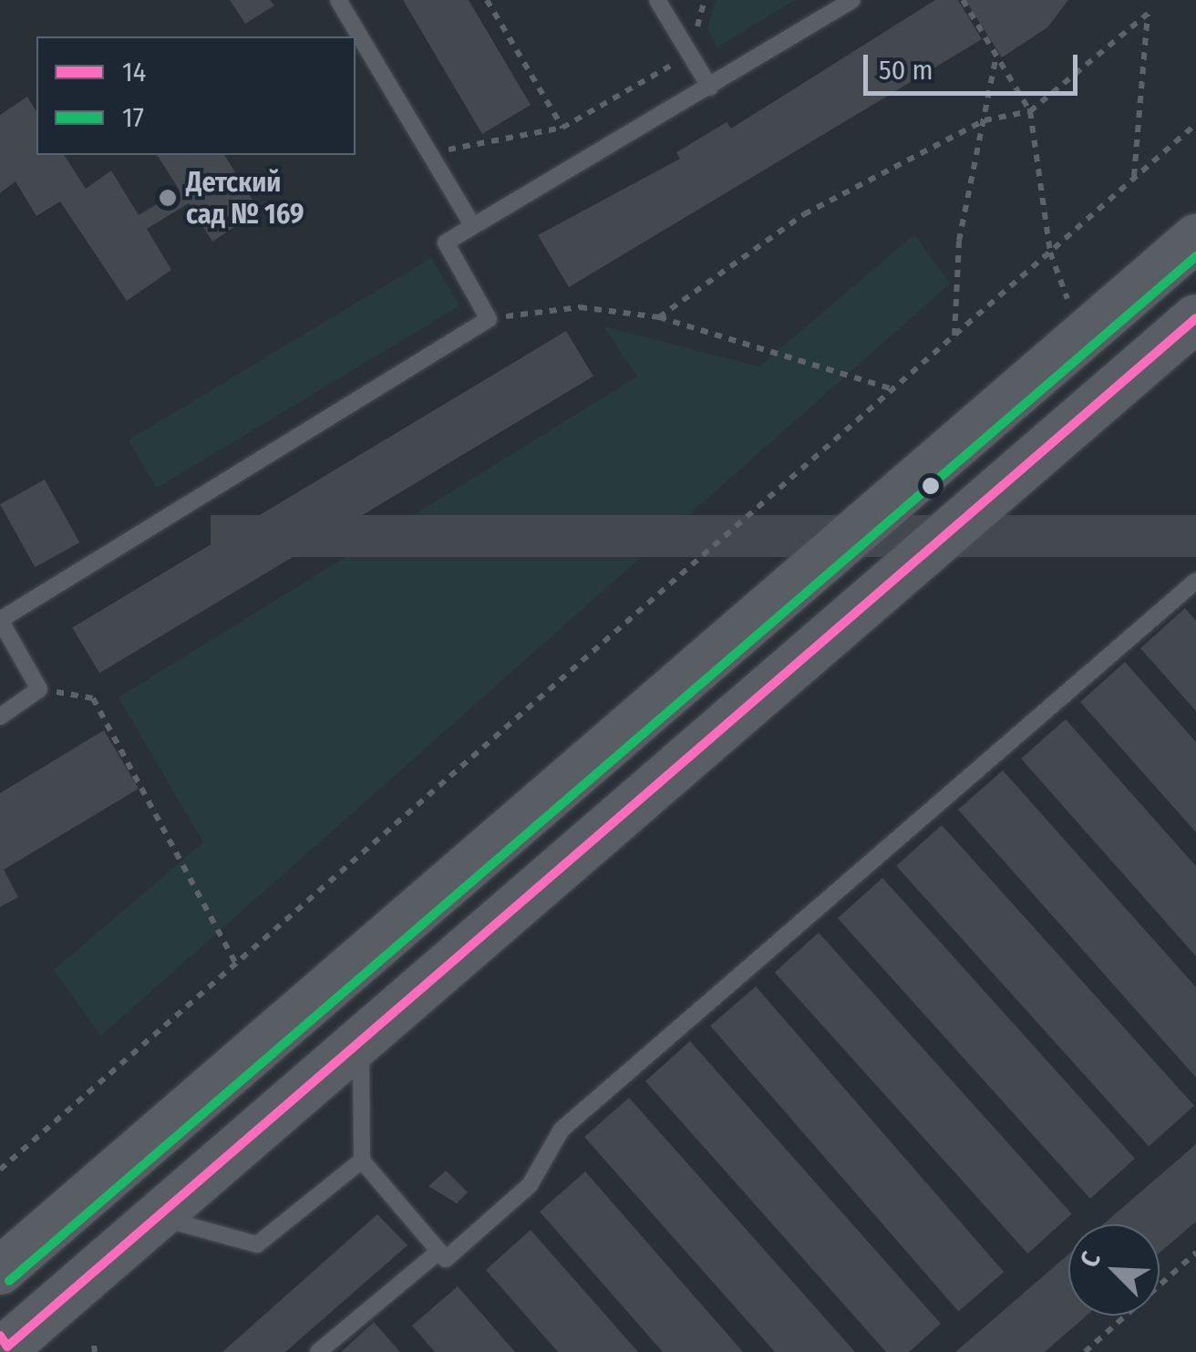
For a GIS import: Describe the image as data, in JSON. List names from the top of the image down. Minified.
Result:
{"places":["Детский сад № 169"],"lines":["transit line 17","transit line 14"],"legend":["14","17"],"scale_bar":"50 m","north":"top left"}
